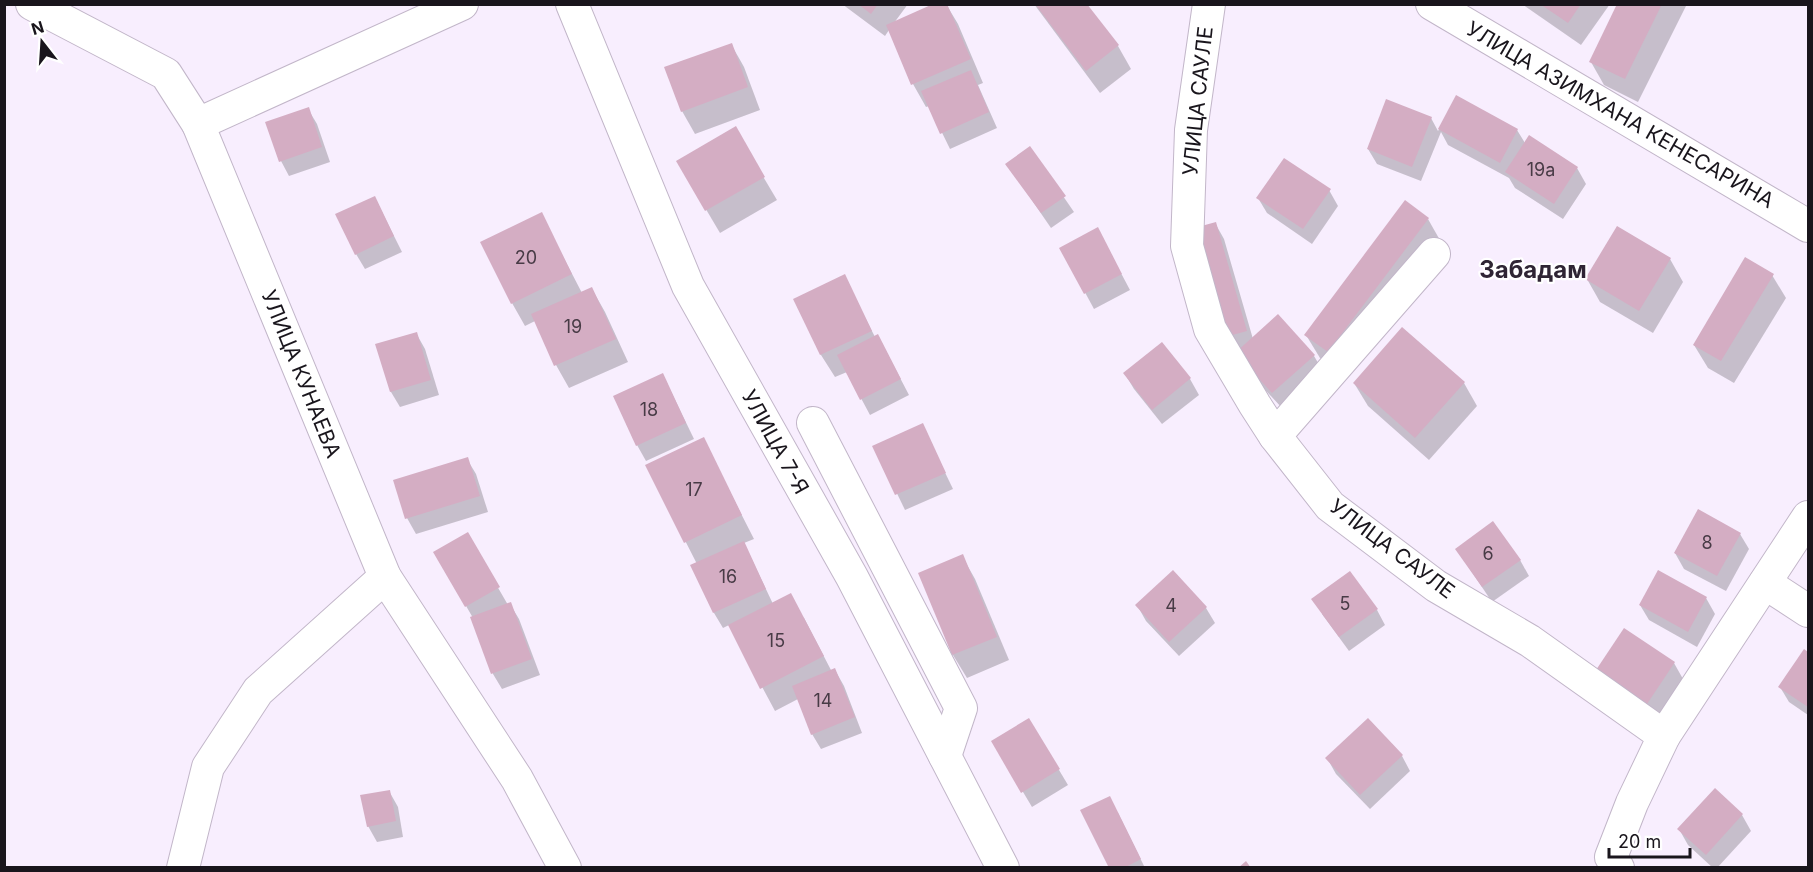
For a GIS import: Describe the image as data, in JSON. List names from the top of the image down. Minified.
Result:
{"streets":{"street":["УЛИЦА САУЛЕ","УЛИЦА АЗИМХАНА КЕНЕСАРИНА","УЛИЦА КУНАЕВА","УЛИЦА 7-Я"]},"districts":["Забадам"],"house_numbers":["19а","20","19","18","17","8","6","16","5","4","15","14"],"scale_bar":"20 m","north":"top"}
